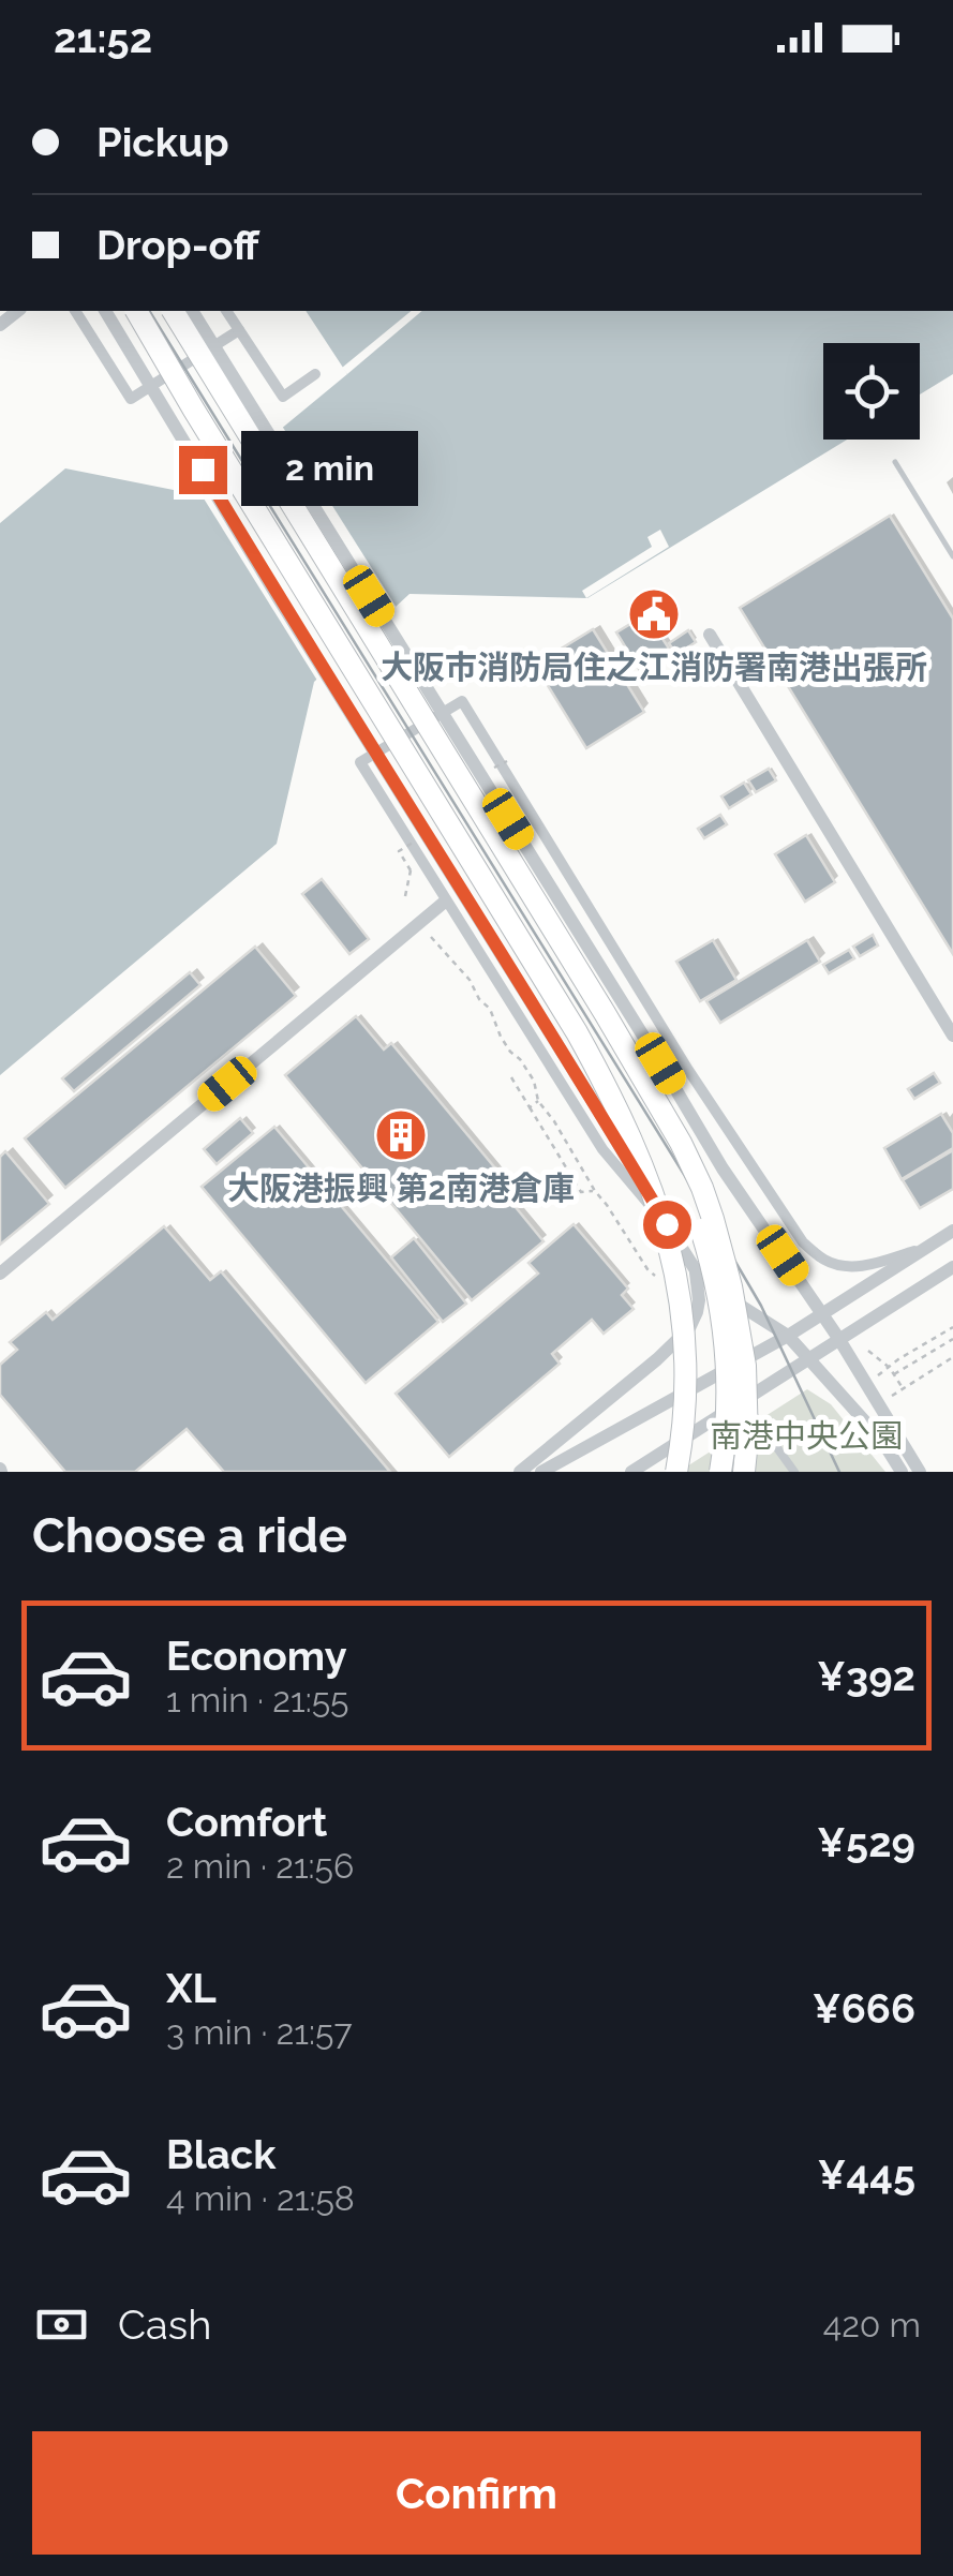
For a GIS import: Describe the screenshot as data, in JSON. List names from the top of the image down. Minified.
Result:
{"parks":["南港中央公園"],"places":{"public building":["大阪市消防局住之江消防署南港出張所"],"building":["大阪港振興 第2南港倉庫"]},"page":{"status":"21:52","banner":["Pickup","Drop-off"],"bubble":"2 min","heading":"Choose a ride","list":[{"name":"Economy","note":"1 min · 21:55","value":"¥392"},{"name":"Comfort","note":"2 min · 21:56","value":"¥529"},{"name":"XL","note":"3 min · 21:57","value":"¥666"},{"name":"Black","note":"4 min · 21:58","value":"¥445"}],"pay":["Cash","420 m"],"buttons":"Confirm"}}
